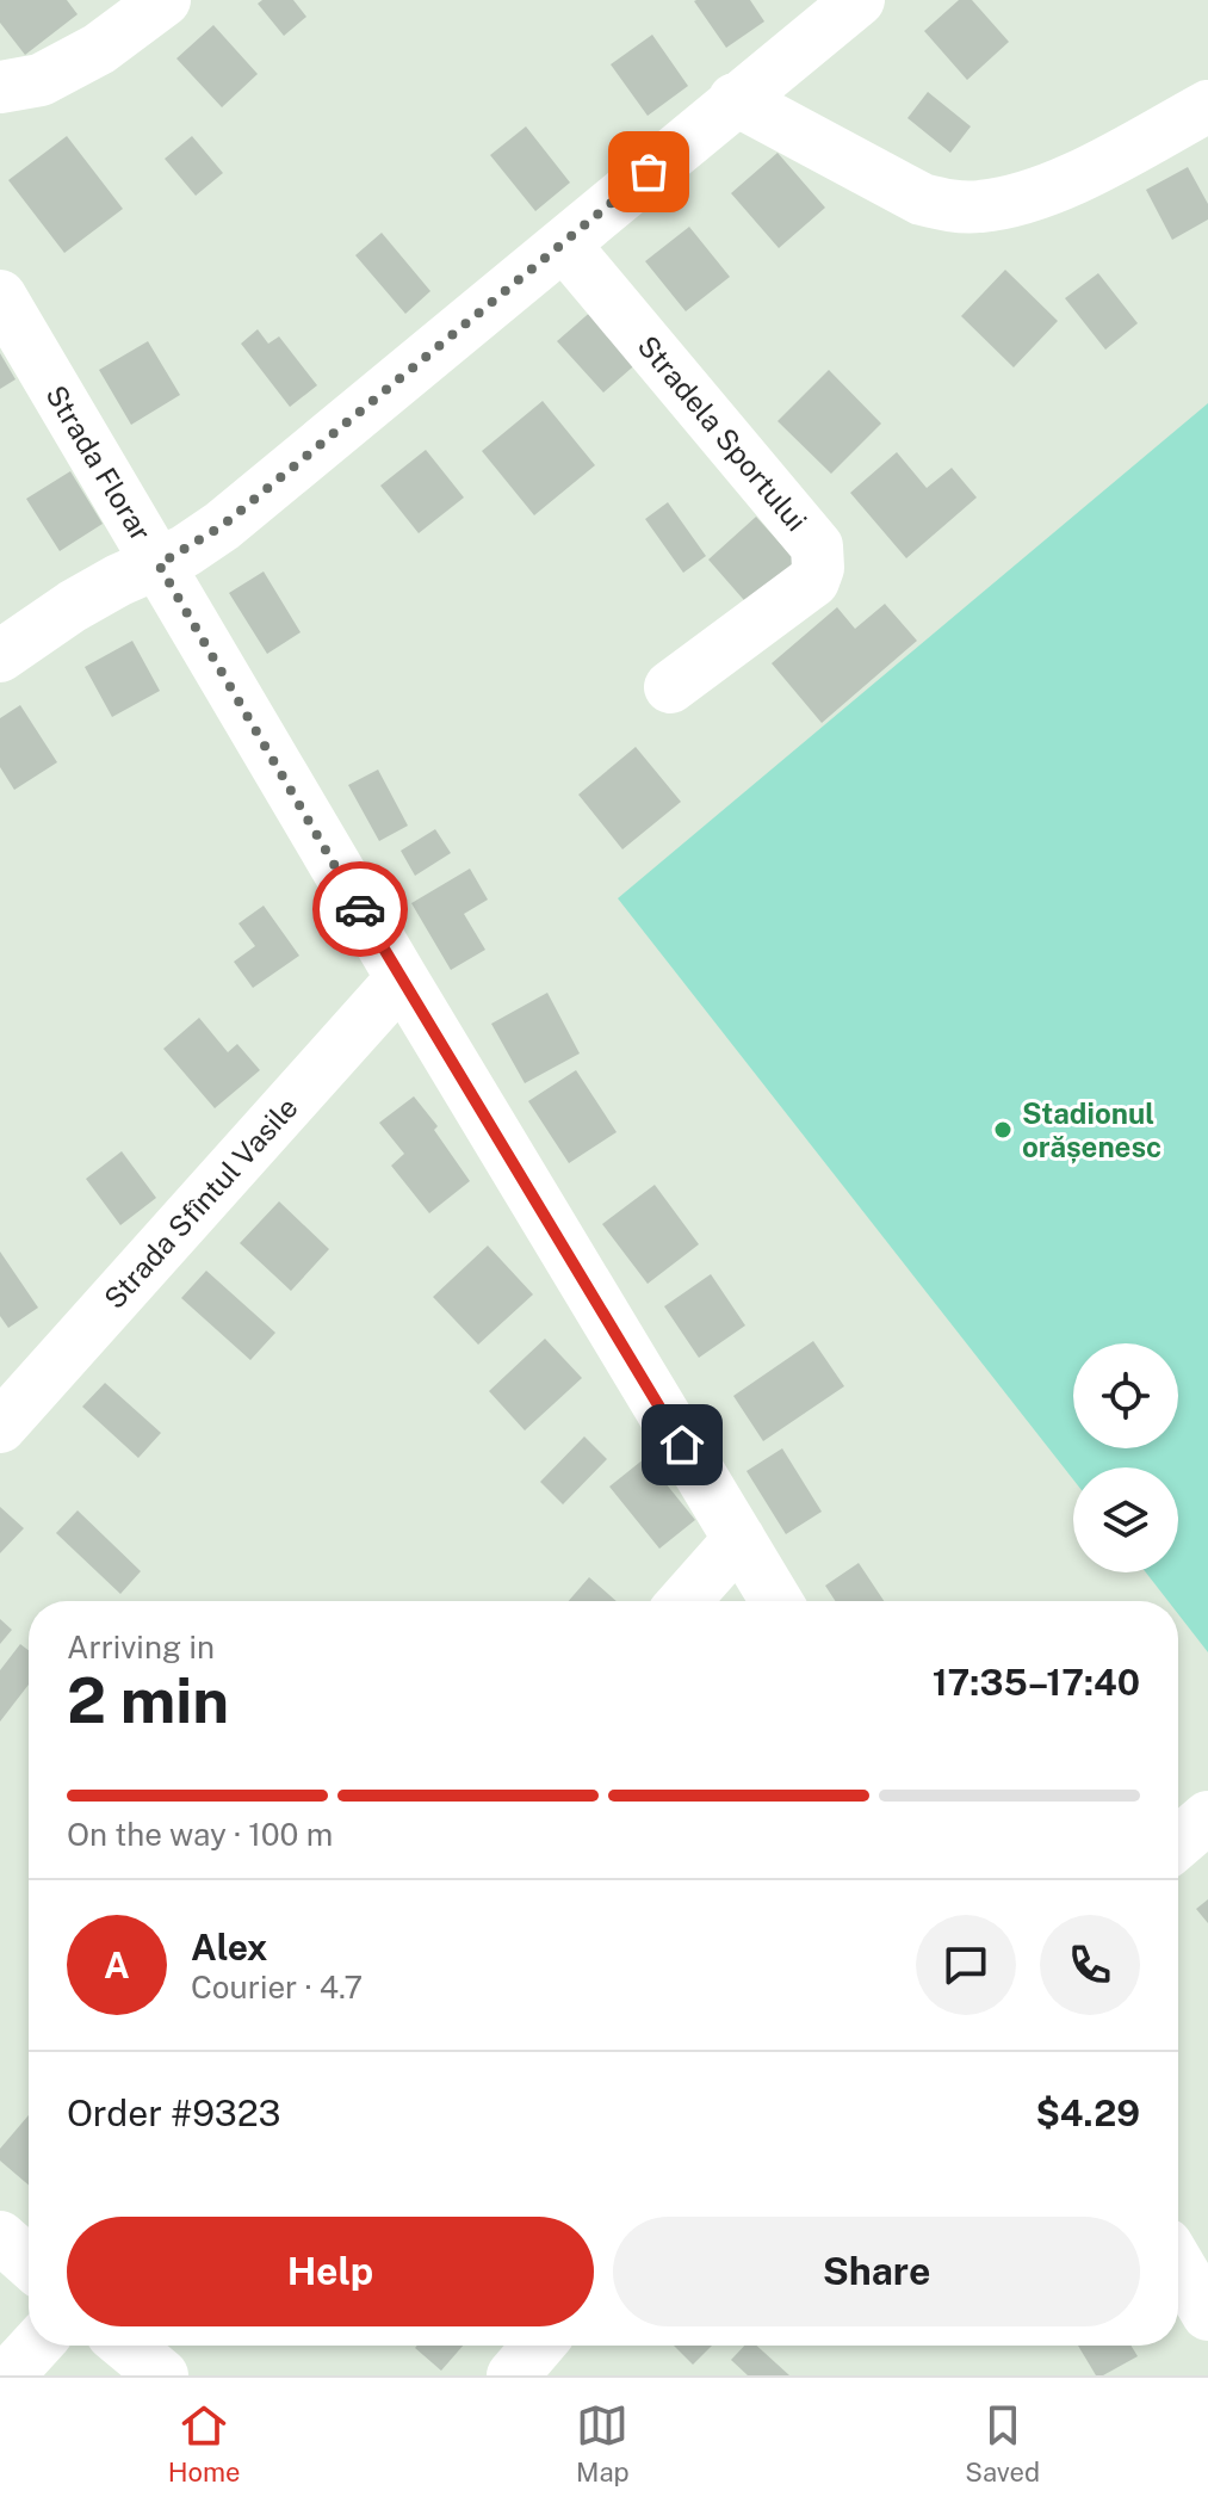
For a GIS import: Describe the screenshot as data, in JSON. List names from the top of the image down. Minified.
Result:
{"streets":{"street":["Stradela Sportului","Strada Florar","Strada Sfîntul Vasile"]},"crossings":[["Strada Florar","Strada Sfîntul Vasile"]],"places":["Stadionul orășenesc"],"page":{"heading":["2 min","Arriving in","17:35–17:40"],"panel":["Alex","Courier · 4.7","Order #9323","$4.29"],"bar":"On the way · 100 m","round":"A","buttons":["Help","Share"],"tabs":["Home","Map","Saved"]}}
